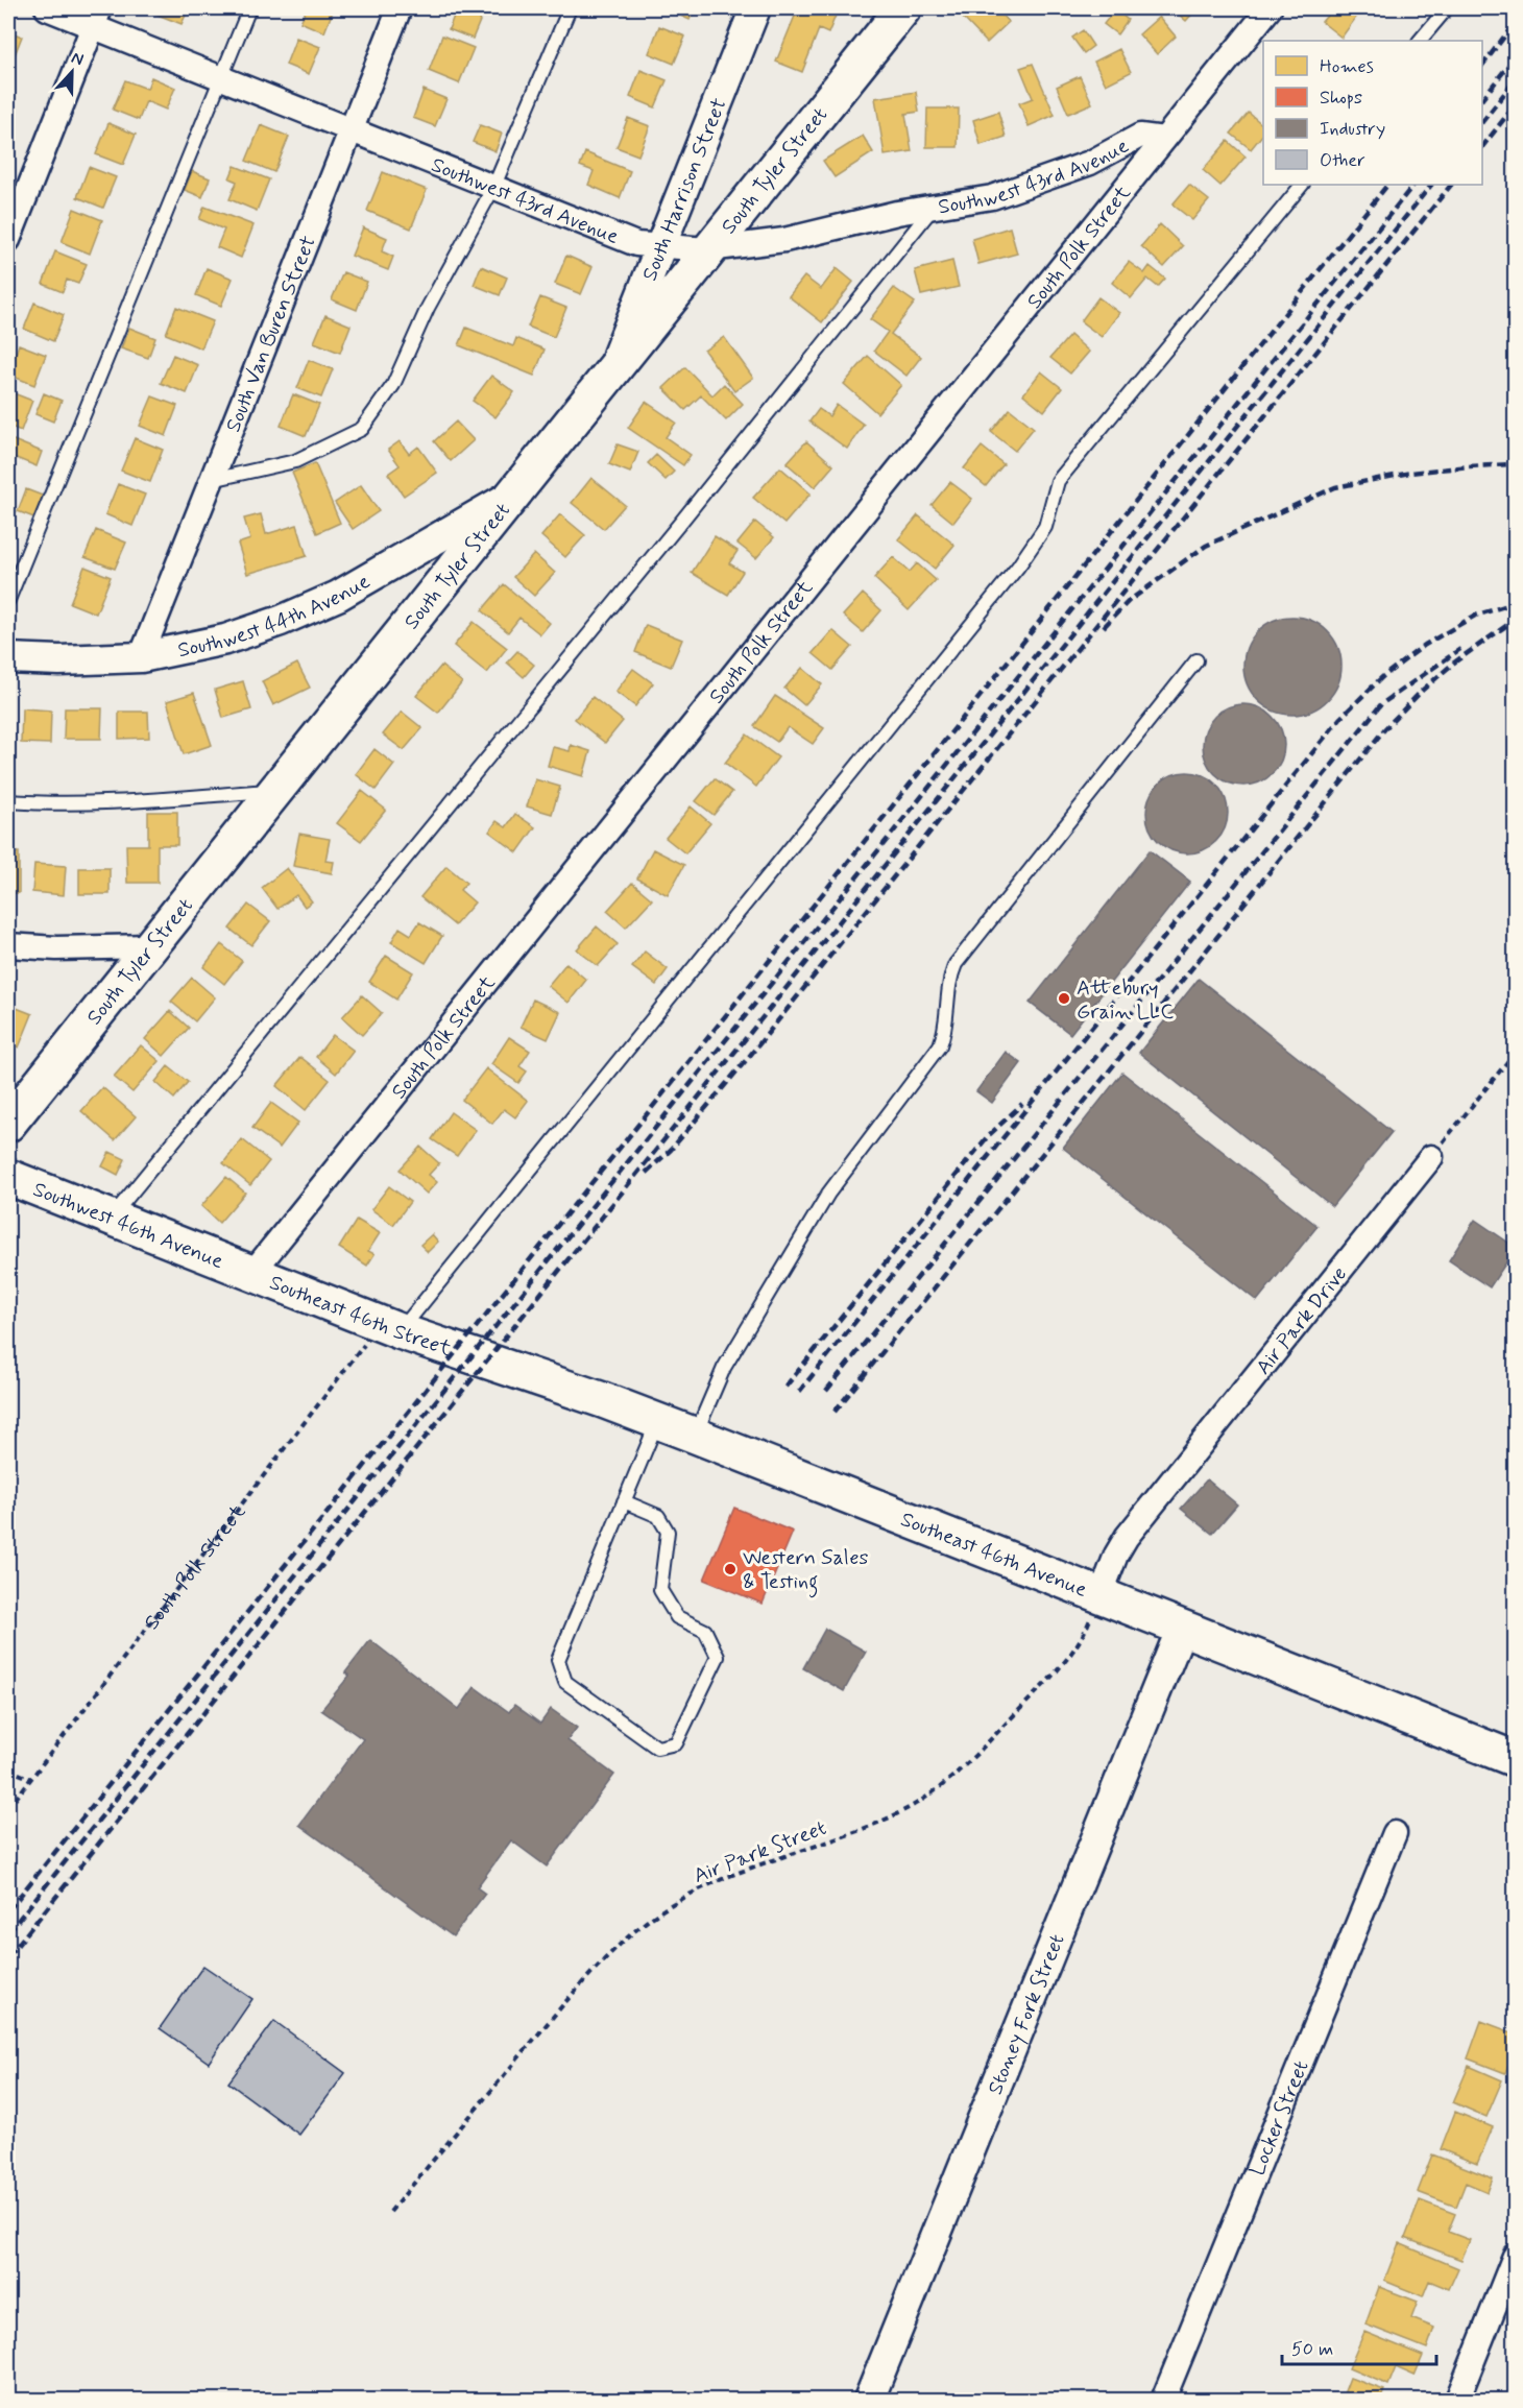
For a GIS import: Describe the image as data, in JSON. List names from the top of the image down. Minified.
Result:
{"streets":{"main road":["South Tyler Street","Southwest 46th Avenue","Southeast 46th Street","Southeast 46th Avenue"],"street":["Southwest 43rd Avenue","South Harrison Street","South Polk Street","South Van Buren Street","Southwest 44th Avenue","Air Park Drive","Stoney Fork Street","Locker Street"],"path":["Air Park Street"]},"crossings":[["South Tyler Street","Southwest 43rd Avenue"],["South Tyler Street","South Harrison Street"],["South Tyler Street","Southwest 44th Avenue"],["Southwest 43rd Avenue","South Harrison Street"],["Southwest 43rd Avenue","South Polk Street"],["Southwest 43rd Avenue","South Van Buren Street"],["South Polk Street","Southwest 46th Avenue"],["South Polk Street","Southeast 46th Street"],["South Van Buren Street","Southwest 44th Avenue"],["Southwest 46th Avenue","Southeast 46th Street"],["Southeast 46th Street","Southeast 46th Avenue"],["Air Park Drive","Southeast 46th Avenue"],["Air Park Drive","Air Park Street"],["Southeast 46th Avenue","Air Park Street"],["Southeast 46th Avenue","Stoney Fork Street"]],"places":["Attebury Grain LLC","Western Sales & Testing"],"legend":["Homes","Shops","Industry","Other"],"scale_bar":"50 m","north":"top"}
